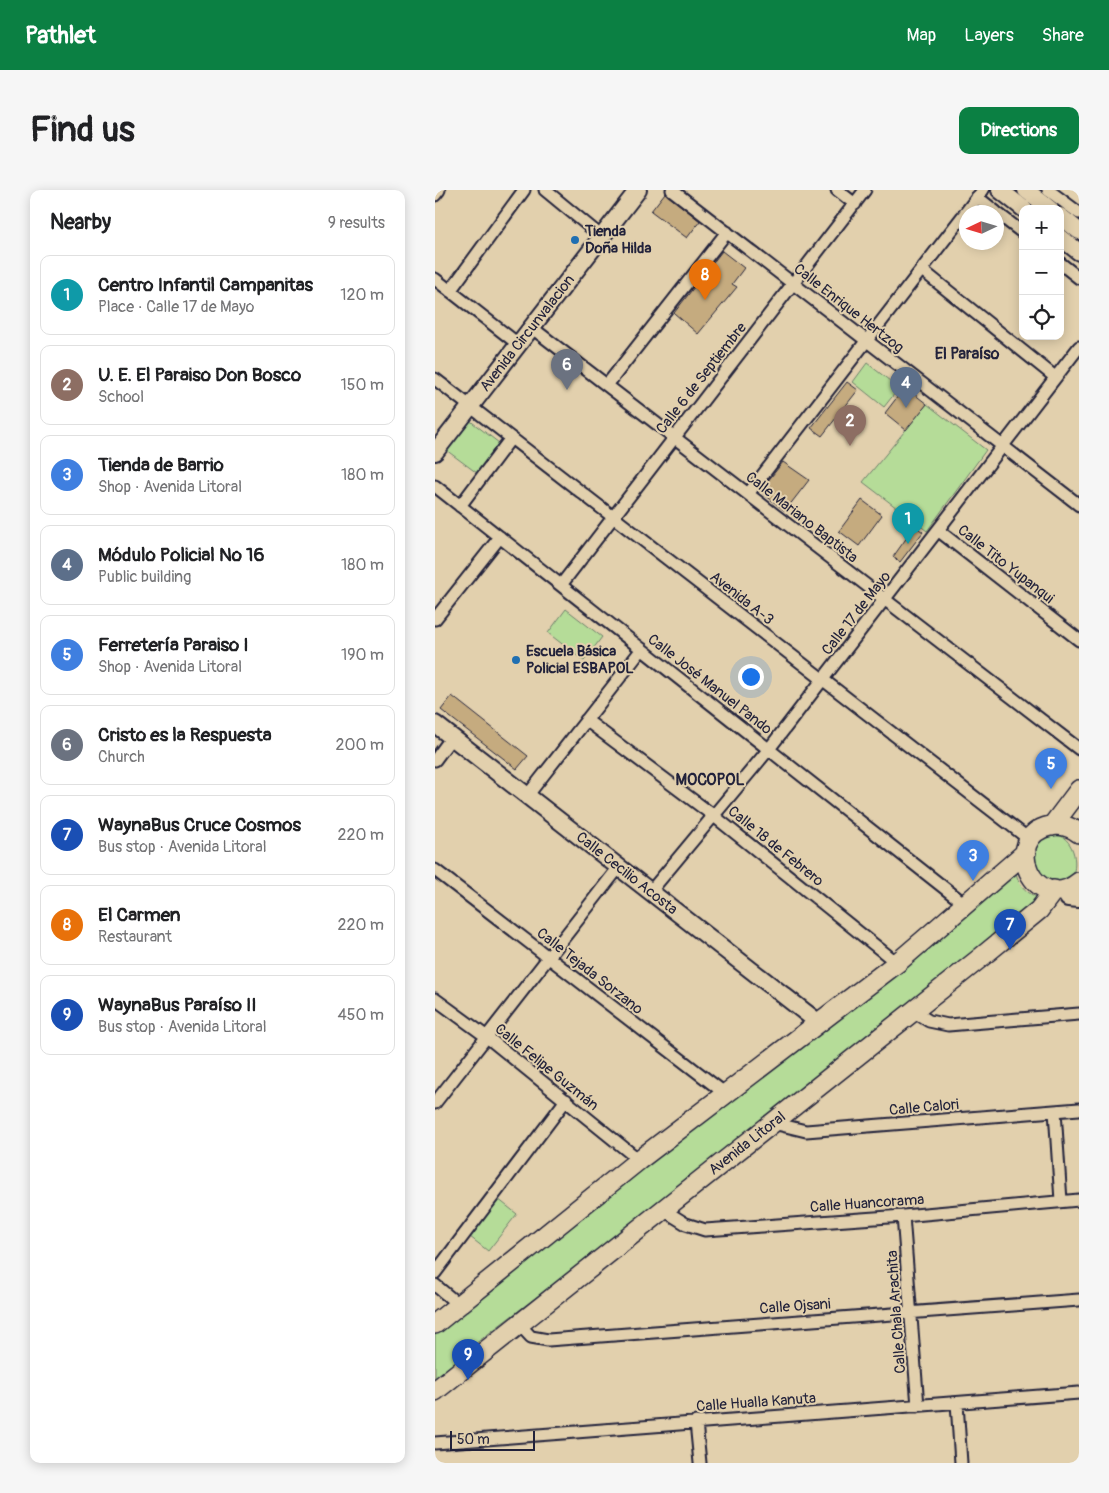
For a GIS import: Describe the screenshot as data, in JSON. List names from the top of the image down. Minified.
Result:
{"streets":{"main road":["Avenida Litoral"],"street":["Calle Enrique Hertzog","Avenida Circunvalacion","Calle 6 de Septiembre","Calle Mariano Baptista","Calle Tito Yupanqui","Avenida A-3","Calle 17 de Mayo","Calle José Manuel Pando","Calle 18 de Febrero","Calle Cecilio Acosta","Calle Tejada Sorzano","Calle Felipe Guzmán","Calle Calori","Calle Huancorama","Calle Ojsani","Calle Chala Arachita","Calle Hualla Kanuta"]},"crossings":[["Calle Enrique Hertzog","Calle 6 de Septiembre"],["Calle Enrique Hertzog","Calle 17 de Mayo"],["Avenida Circunvalacion","Calle Mariano Baptista"],["Avenida Circunvalacion","Avenida A-3"],["Calle 6 de Septiembre","Calle Mariano Baptista"],["Calle 6 de Septiembre","Avenida A-3"],["Calle 6 de Septiembre","Calle José Manuel Pando"],["Calle Mariano Baptista","Calle 17 de Mayo"],["Calle Tito Yupanqui","Calle 17 de Mayo"],["Avenida A-3","Calle 17 de Mayo"],["Calle 17 de Mayo","Calle José Manuel Pando"],["Calle 17 de Mayo","Calle 18 de Febrero"],["Calle 17 de Mayo","Calle Cecilio Acosta"],["Calle Calori","Avenida Litoral"],["Avenida Litoral","Calle Huancorama"],["Avenida Litoral","Calle Ojsani"],["Calle Huancorama","Calle Chala Arachita"],["Calle Ojsani","Calle Chala Arachita"],["Calle Chala Arachita","Calle Hualla Kanuta"]],"districts":["El Paraíso","MOCOPOL"],"places":["Tienda Doña Hilda","Escuela Básica Policial ESBAPOL"],"scale_bar":"50 m","north":"left","page":{"header":"Pathlet","nav":["Map","Layers","Share"],"buttons":"Directions","title":"Find us","heading":["Nearby","9 results"],"map_buttons":["+","−"],"list":[{"mark":"1","name":"Centro Infantil Campanitas","note":"Place · Calle 17 de Mayo","value":"120 m"},{"mark":"2","name":"U. E. El Paraiso Don Bosco","note":"School","value":"150 m"},{"mark":"3","name":"Tienda de Barrio","note":"Shop · Avenida Litoral","value":"180 m"},{"mark":"4","name":"Módulo Policial No 16","note":"Public building","value":"180 m"},{"mark":"5","name":"Ferretería Paraiso I","note":"Shop · Avenida Litoral","value":"190 m"},{"mark":"6","name":"Cristo es la Respuesta","note":"Church","value":"200 m"},{"mark":"7","name":"WaynaBus Cruce Cosmos","note":"Bus stop · Avenida Litoral","value":"220 m"},{"mark":"8","name":"El Carmen","note":"Restaurant","value":"220 m"},{"mark":"9","name":"WaynaBus Paraíso II","note":"Bus stop · Avenida Litoral","value":"450 m"}],"pins":["8","6","4","2","1","5","3","7","9"],"scale":"50 m"}}
